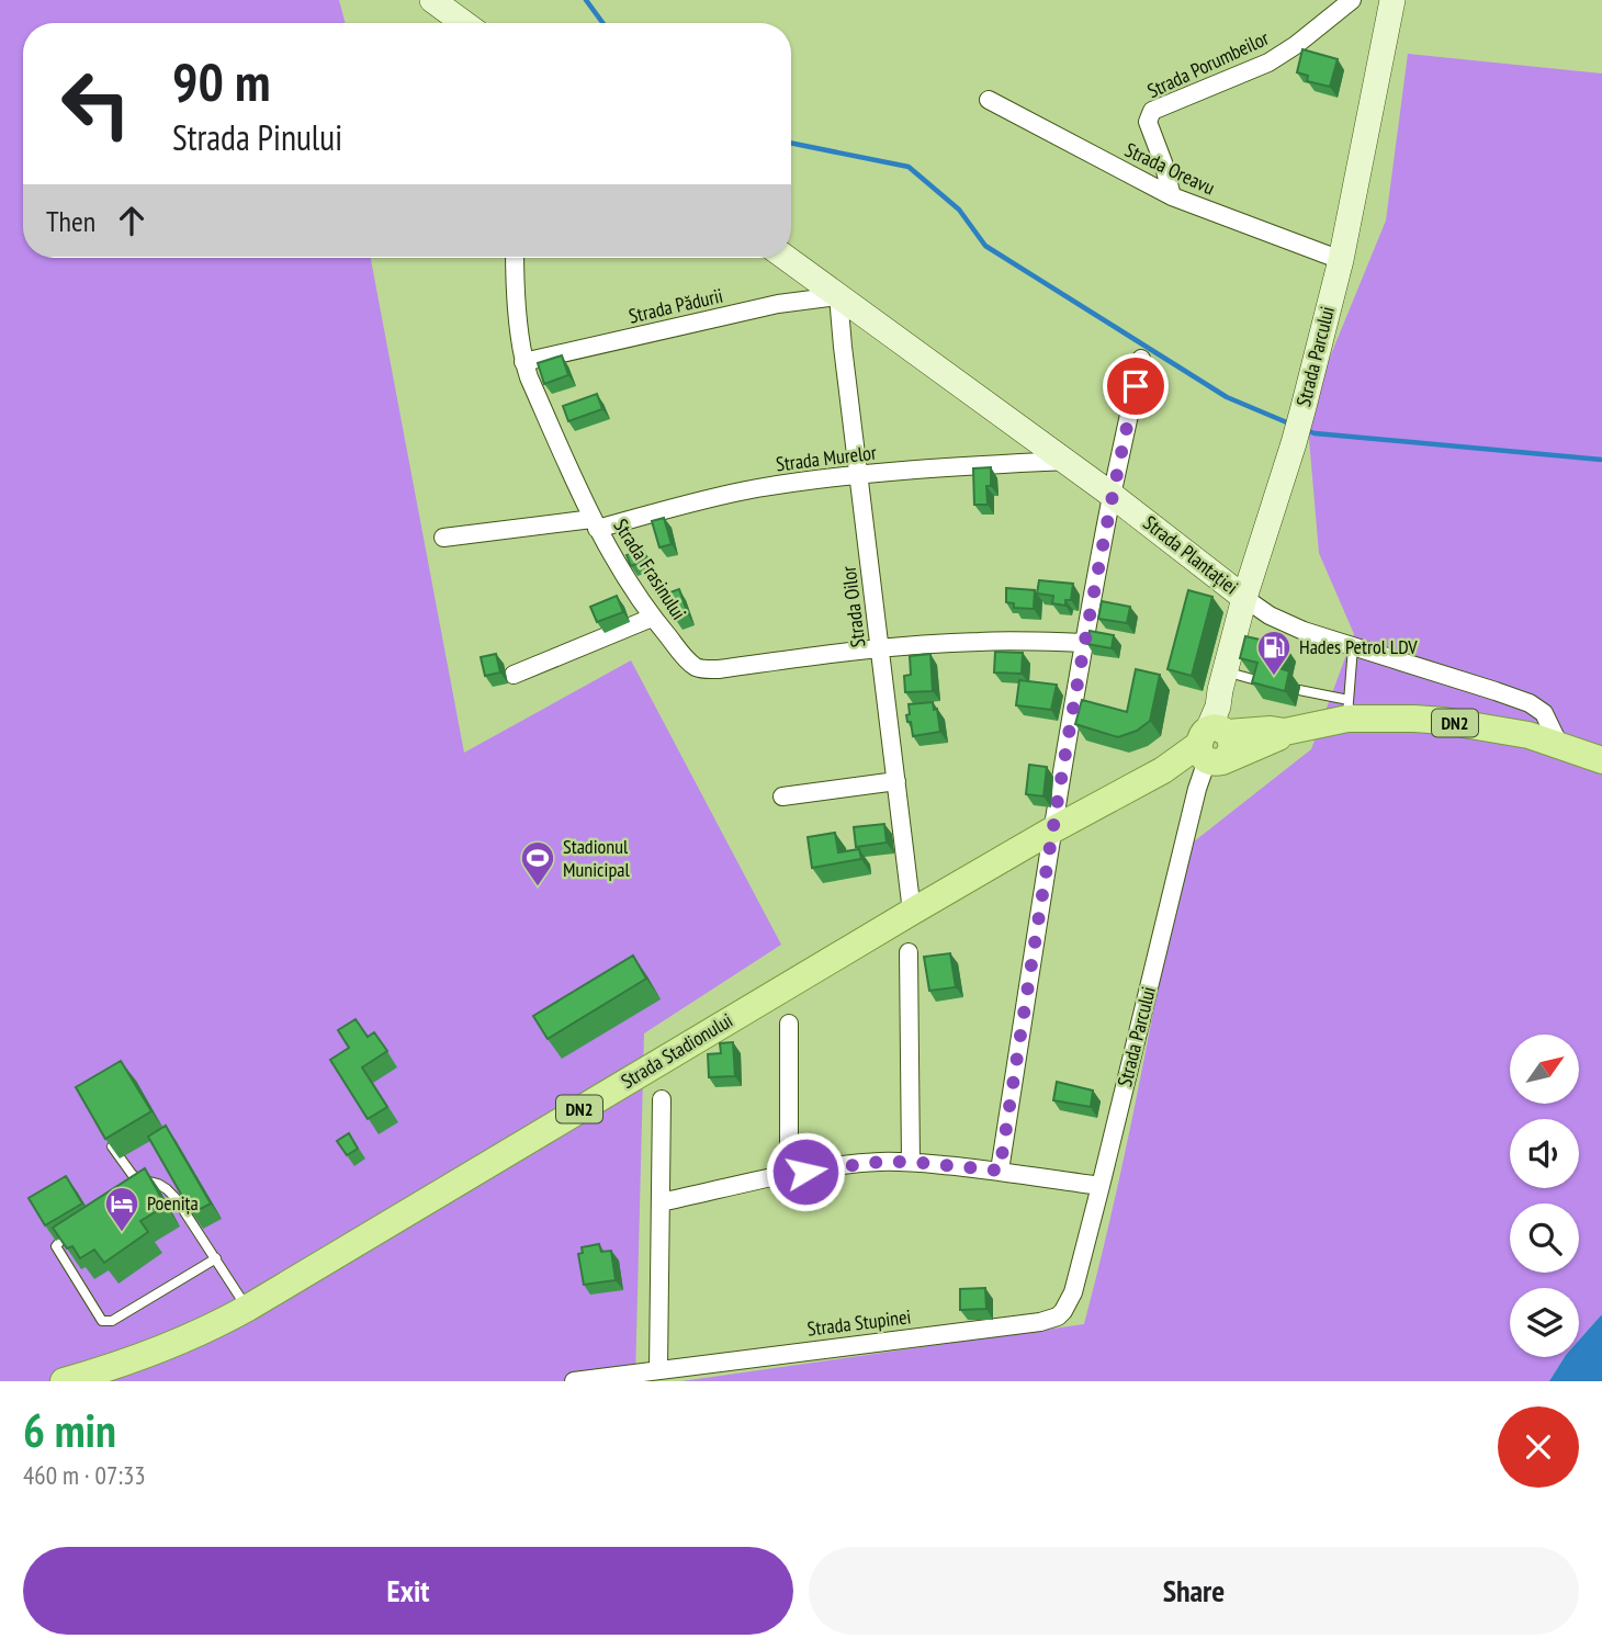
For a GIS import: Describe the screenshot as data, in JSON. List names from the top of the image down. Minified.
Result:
{"streets":{"main road":["Strada Parcului","Strada Plantației","DN2","Strada Stadionului"],"street":["Strada Porumbeilor","Strada Oreavu","Strada Pădurii","Strada Murelor","Strada Frasinului","Strada Oilor","Strada Stupinei"]},"crossings":[["Strada Porumbeilor","Strada Oreavu"],["Strada Oreavu","Strada Parcului"],["Strada Pădurii","Strada Plantației"],["Strada Pădurii","Strada Frasinului"],["Strada Pădurii","Strada Oilor"],["Strada Parcului","Strada Plantației"],["Strada Parcului","DN2"],["Strada Parcului","Strada Stadionului"],["Strada Parcului","Strada Stupinei"],["Strada Murelor","Strada Plantației"],["Strada Murelor","Strada Frasinului"],["Strada Murelor","Strada Oilor"],["Strada Plantației","Strada Oilor"],["Strada Plantației","DN2"],["Strada Frasinului","Strada Oilor"],["Strada Oilor","Strada Stadionului"],["DN2","Strada Stadionului"]],"places":{"fuel station":["Hades Petrol LDV"],"sports":["Stadionul Municipal"],"hotel":["Poenița"]},"north":"top right","page":{"turn":["90 m","Strada Pinului"],"then":"Then","heading":["6 min","460 m · 07:33"],"buttons":["Exit","Share"]}}
